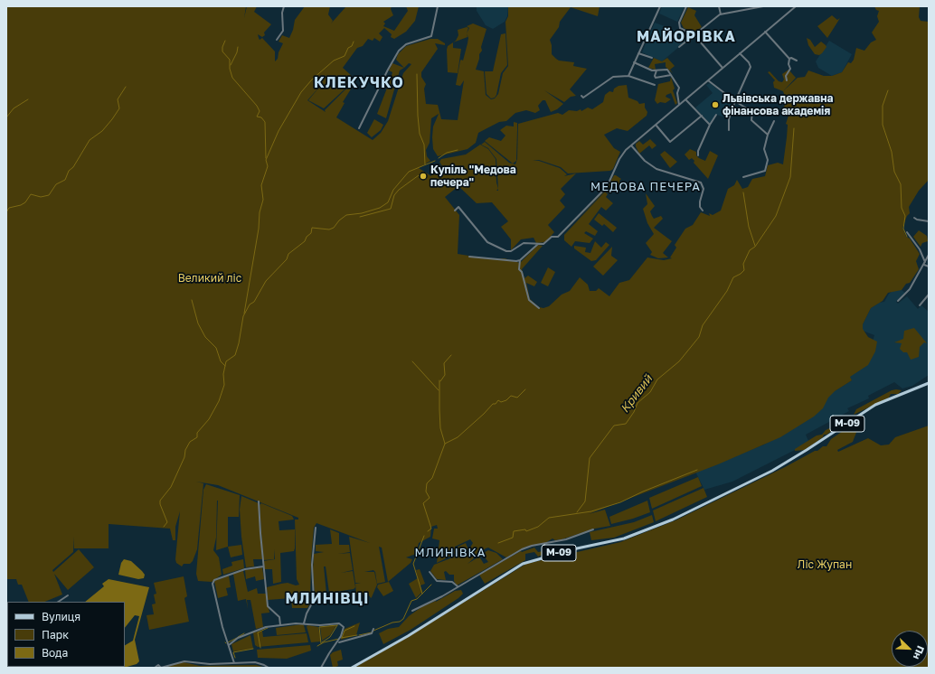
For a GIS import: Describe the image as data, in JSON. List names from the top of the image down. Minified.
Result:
{"streets":{"main road":["М-09"]},"districts":["МАЙОРІВКА","КЛЕКУЧКО","МЕДОВА ПЕЧЕРА","МЛИНІВКА","МЛИНІВЦІ"],"water":["Кривий"],"parks":["Великий ліс","Ліс Жупан"],"places":["Львівська державна фінансова академія","Купіль \"Медова печера\""],"legend":["Вулиця","Парк","Вода"],"north":"bottom right"}
